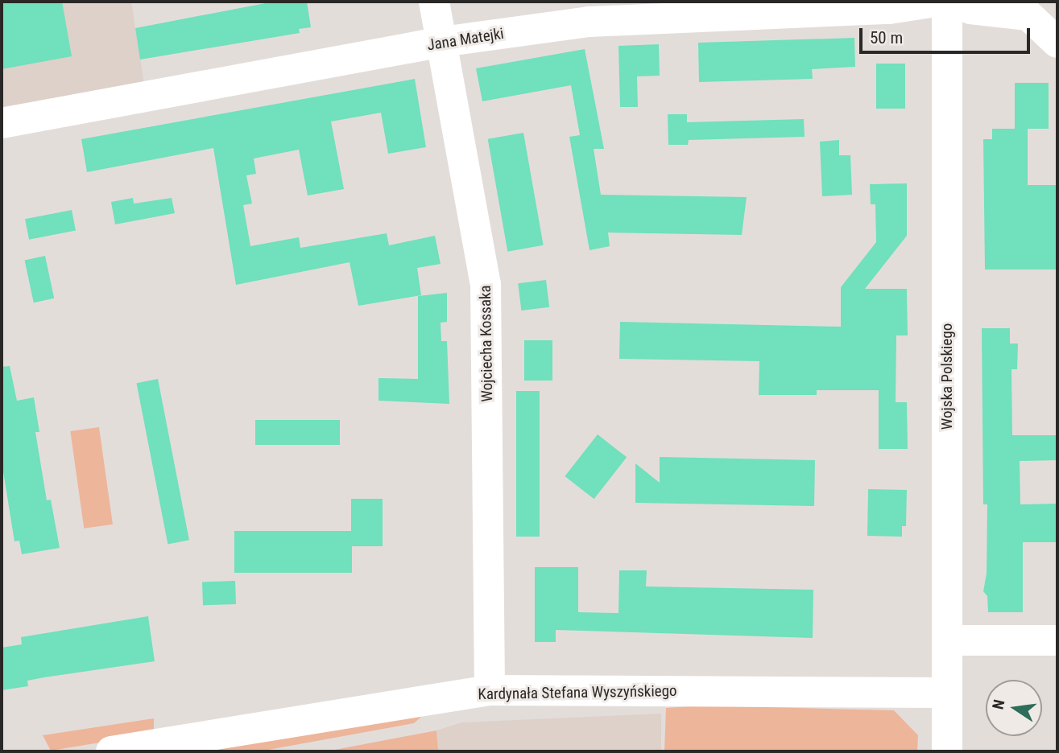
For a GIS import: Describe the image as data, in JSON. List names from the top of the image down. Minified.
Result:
{"streets":{"street":["Jana Matejki","Wojciecha Kossaka","Wojska Polskiego","Kardynała Stefana Wyszyńskiego"]},"crossings":[["Jana Matejki","Wojciecha Kossaka"],["Wojciecha Kossaka","Kardynała Stefana Wyszyńskiego"],["Wojska Polskiego","Kardynała Stefana Wyszyńskiego"]],"scale_bar":"50 m","north":"left"}
